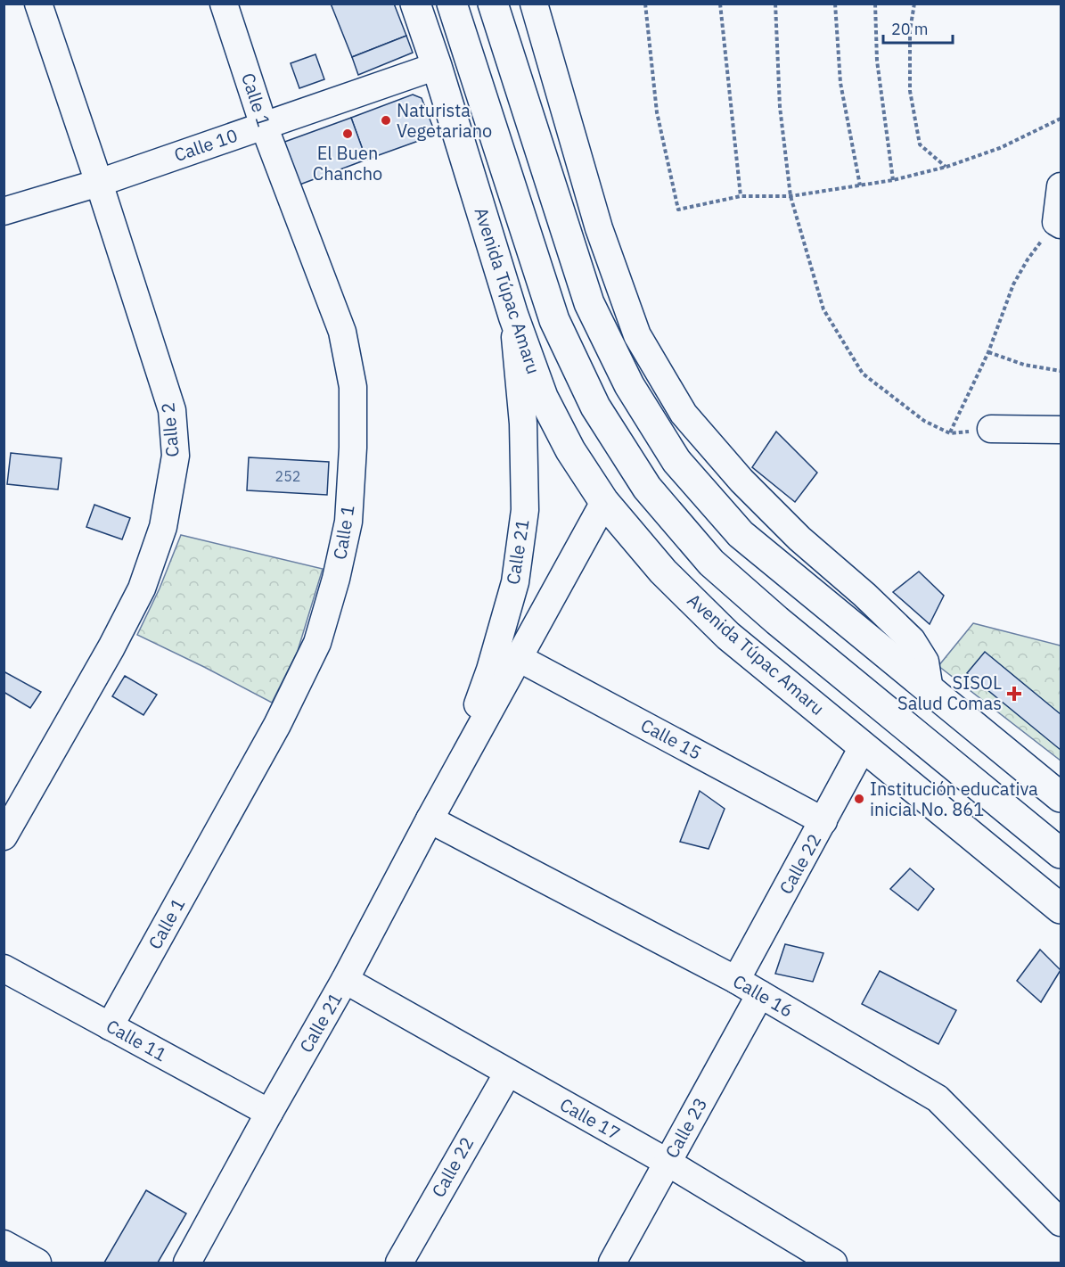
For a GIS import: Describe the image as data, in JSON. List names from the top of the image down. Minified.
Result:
{"streets":{"main road":["Avenida Túpac Amaru"],"street":["Calle 1","Calle 10","Calle 2","Calle 21","Calle 15","Calle 22","Calle 16","Calle 11","Calle 17","Calle 23"]},"crossings":[["Calle 1","Calle 10"],["Calle 1","Calle 11"],["Calle 10","Avenida Túpac Amaru"],["Calle 10","Calle 2"],["Avenida Túpac Amaru","Calle 21"],["Avenida Túpac Amaru","Calle 22"],["Calle 21","Calle 15"],["Calle 21","Calle 16"],["Calle 21","Calle 11"],["Calle 21","Calle 17"],["Calle 15","Calle 22"],["Calle 22","Calle 16"],["Calle 22","Calle 17"],["Calle 16","Calle 23"],["Calle 17","Calle 23"]],"places":{"other":["Naturista Vegetariano","El Buen Chancho","Institución educativa inicial No. 861"],"health":["SISOL Salud Comas"]},"house_numbers":["252"],"scale_bar":"20 m"}
